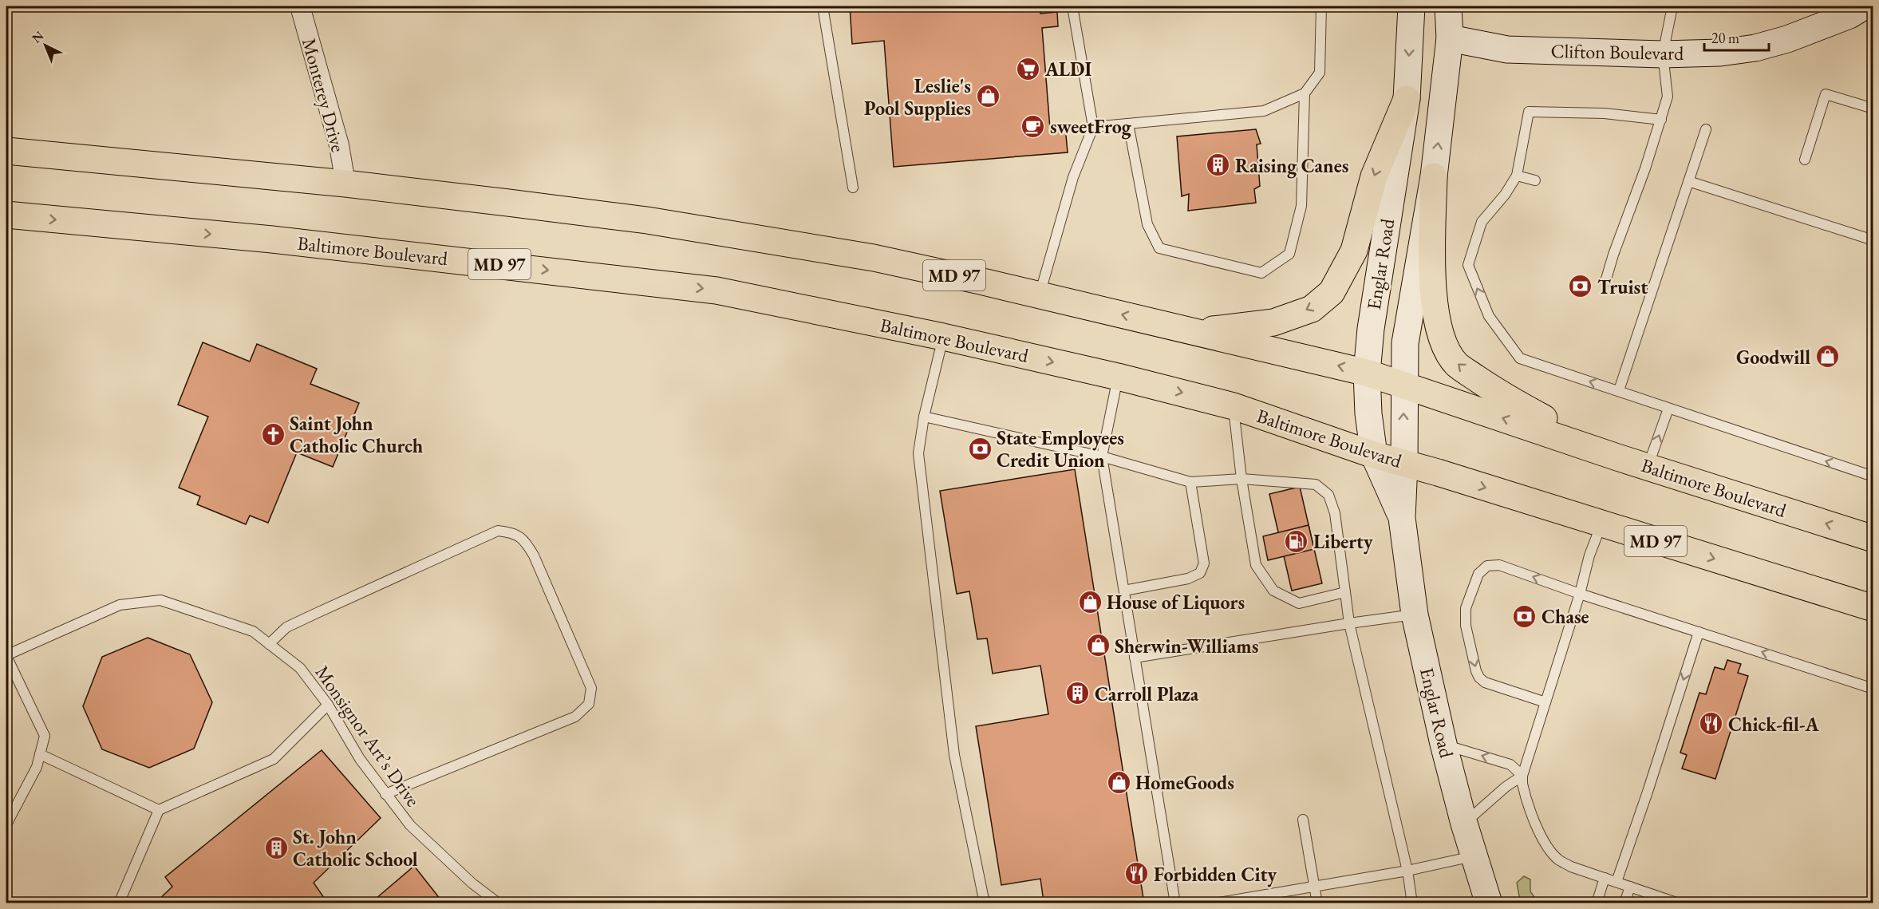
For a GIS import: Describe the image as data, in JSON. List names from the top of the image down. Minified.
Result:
{"streets":{"highway":["Baltimore Boulevard","MD 97"],"street":["Clifton Boulevard","Monterey Drive","Englar Road"],"lane":["Monsignor Art’s Drive"]},"crossings":[["Clifton Boulevard","Englar Road"],["Monterey Drive","Baltimore Boulevard"],["Baltimore Boulevard","Englar Road"]],"places":{"supermarket":["ALDI"],"shop":["Leslie's Pool Supplies","Goodwill","House of Liquors","Sherwin-Williams","HomeGoods"],"cafe":["sweetFrog"],"building":["Raising Canes","Carroll Plaza","St. John Catholic School"],"bank":["Truist","State Employees Credit Union","Chase"],"church":["Saint John Catholic Church"],"fuel station":["Liberty"],"restaurant":["Chick-fil-A","Forbidden City"]},"scale_bar":"20 m","north":"top left"}
